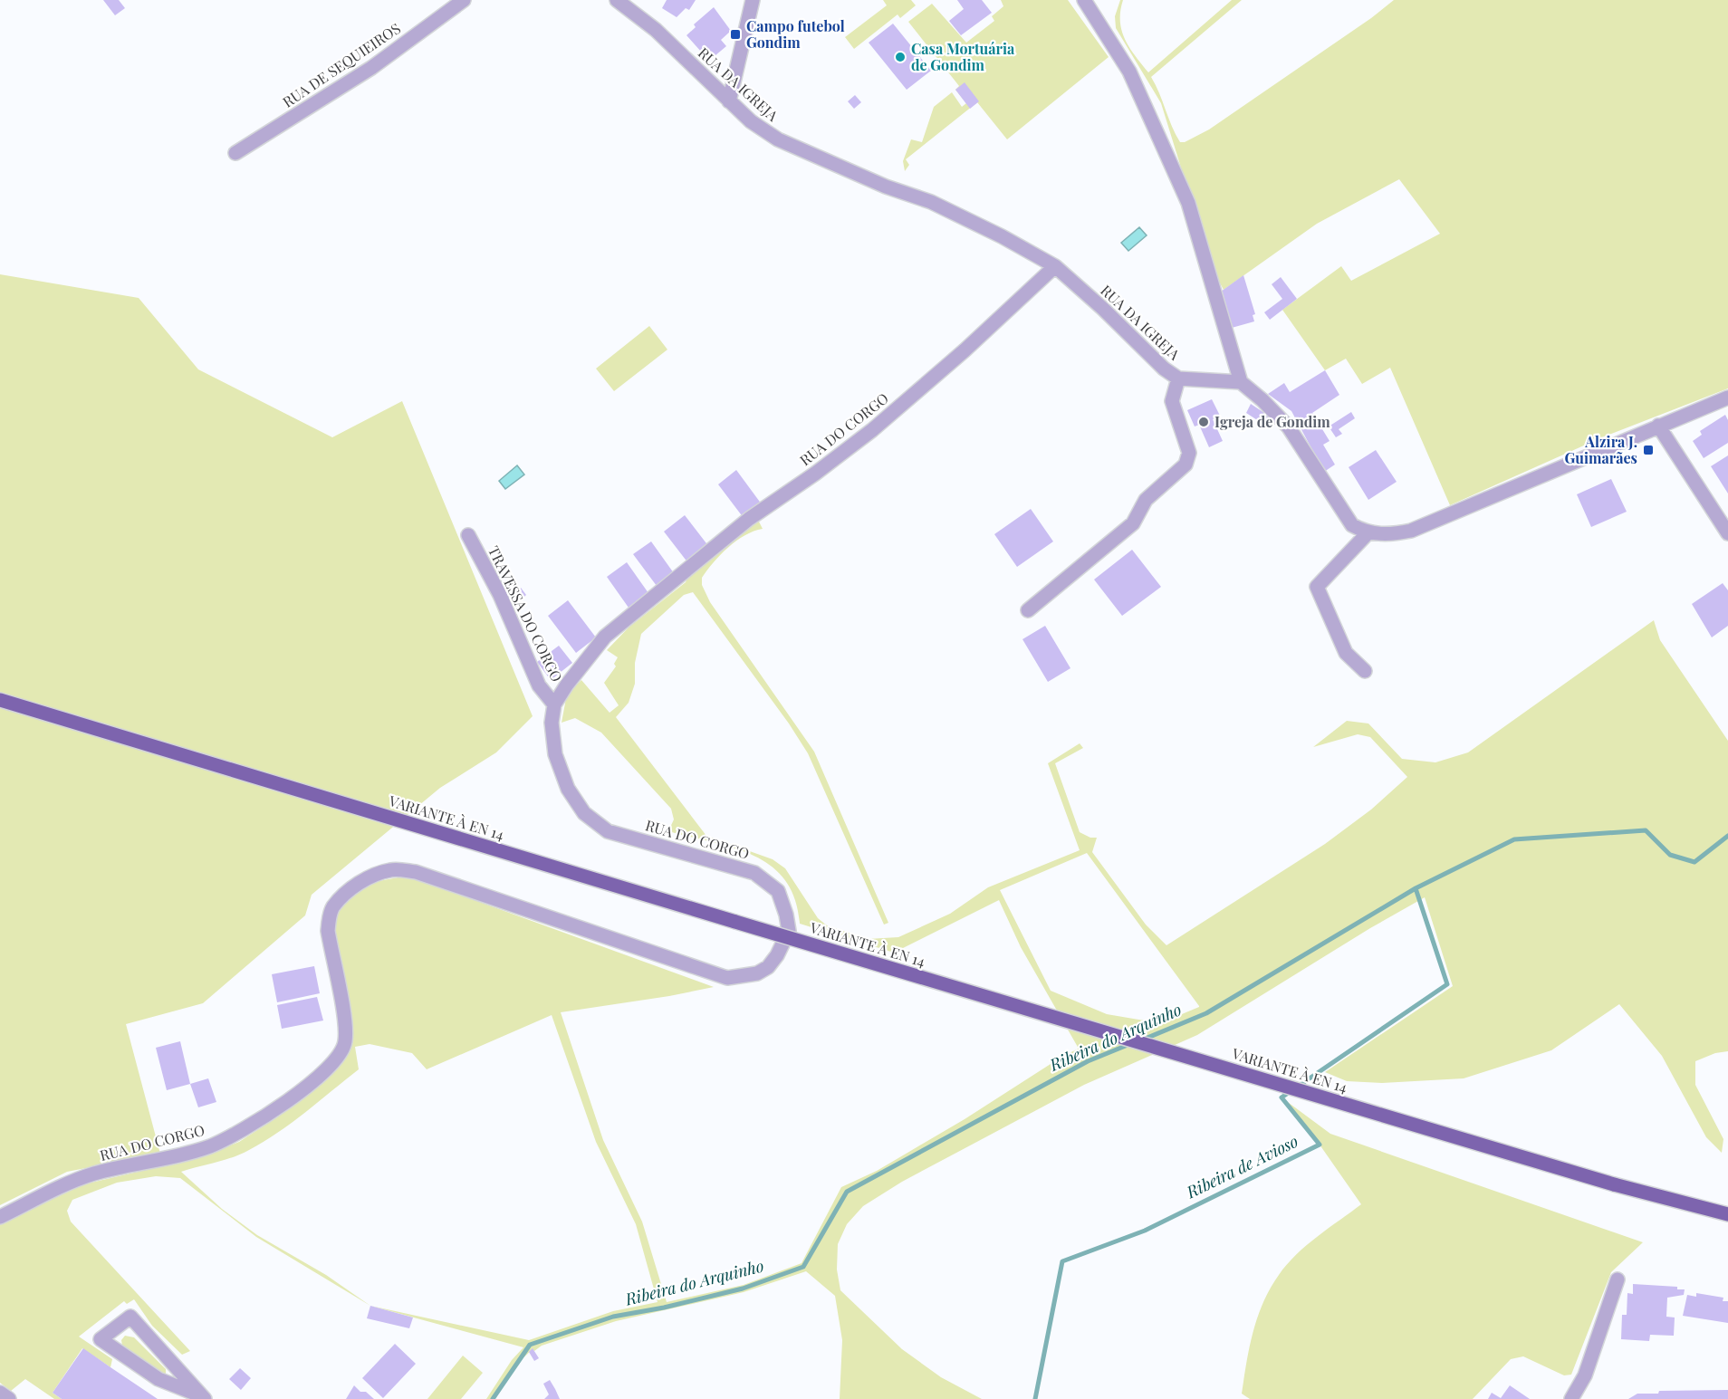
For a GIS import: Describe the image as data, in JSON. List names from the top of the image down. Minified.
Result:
{"streets":{"main road":["VARIANTE À EN 14"],"street":["RUA DE SEQUIEIROS","RUA DA IGREJA","RUA DO CORGO","TRAVESSA DO CORGO"]},"crossings":[["RUA DA IGREJA","RUA DO CORGO"],["RUA DO CORGO","TRAVESSA DO CORGO"]],"water":["Ribeira do Arquinho","Ribeira de Avioso"],"places":{"transit":["Campo futebol Gondim","Alzira J. Guimarães"],"other":["Casa Mortuária de Gondim","Igreja de Gondim"]}}
